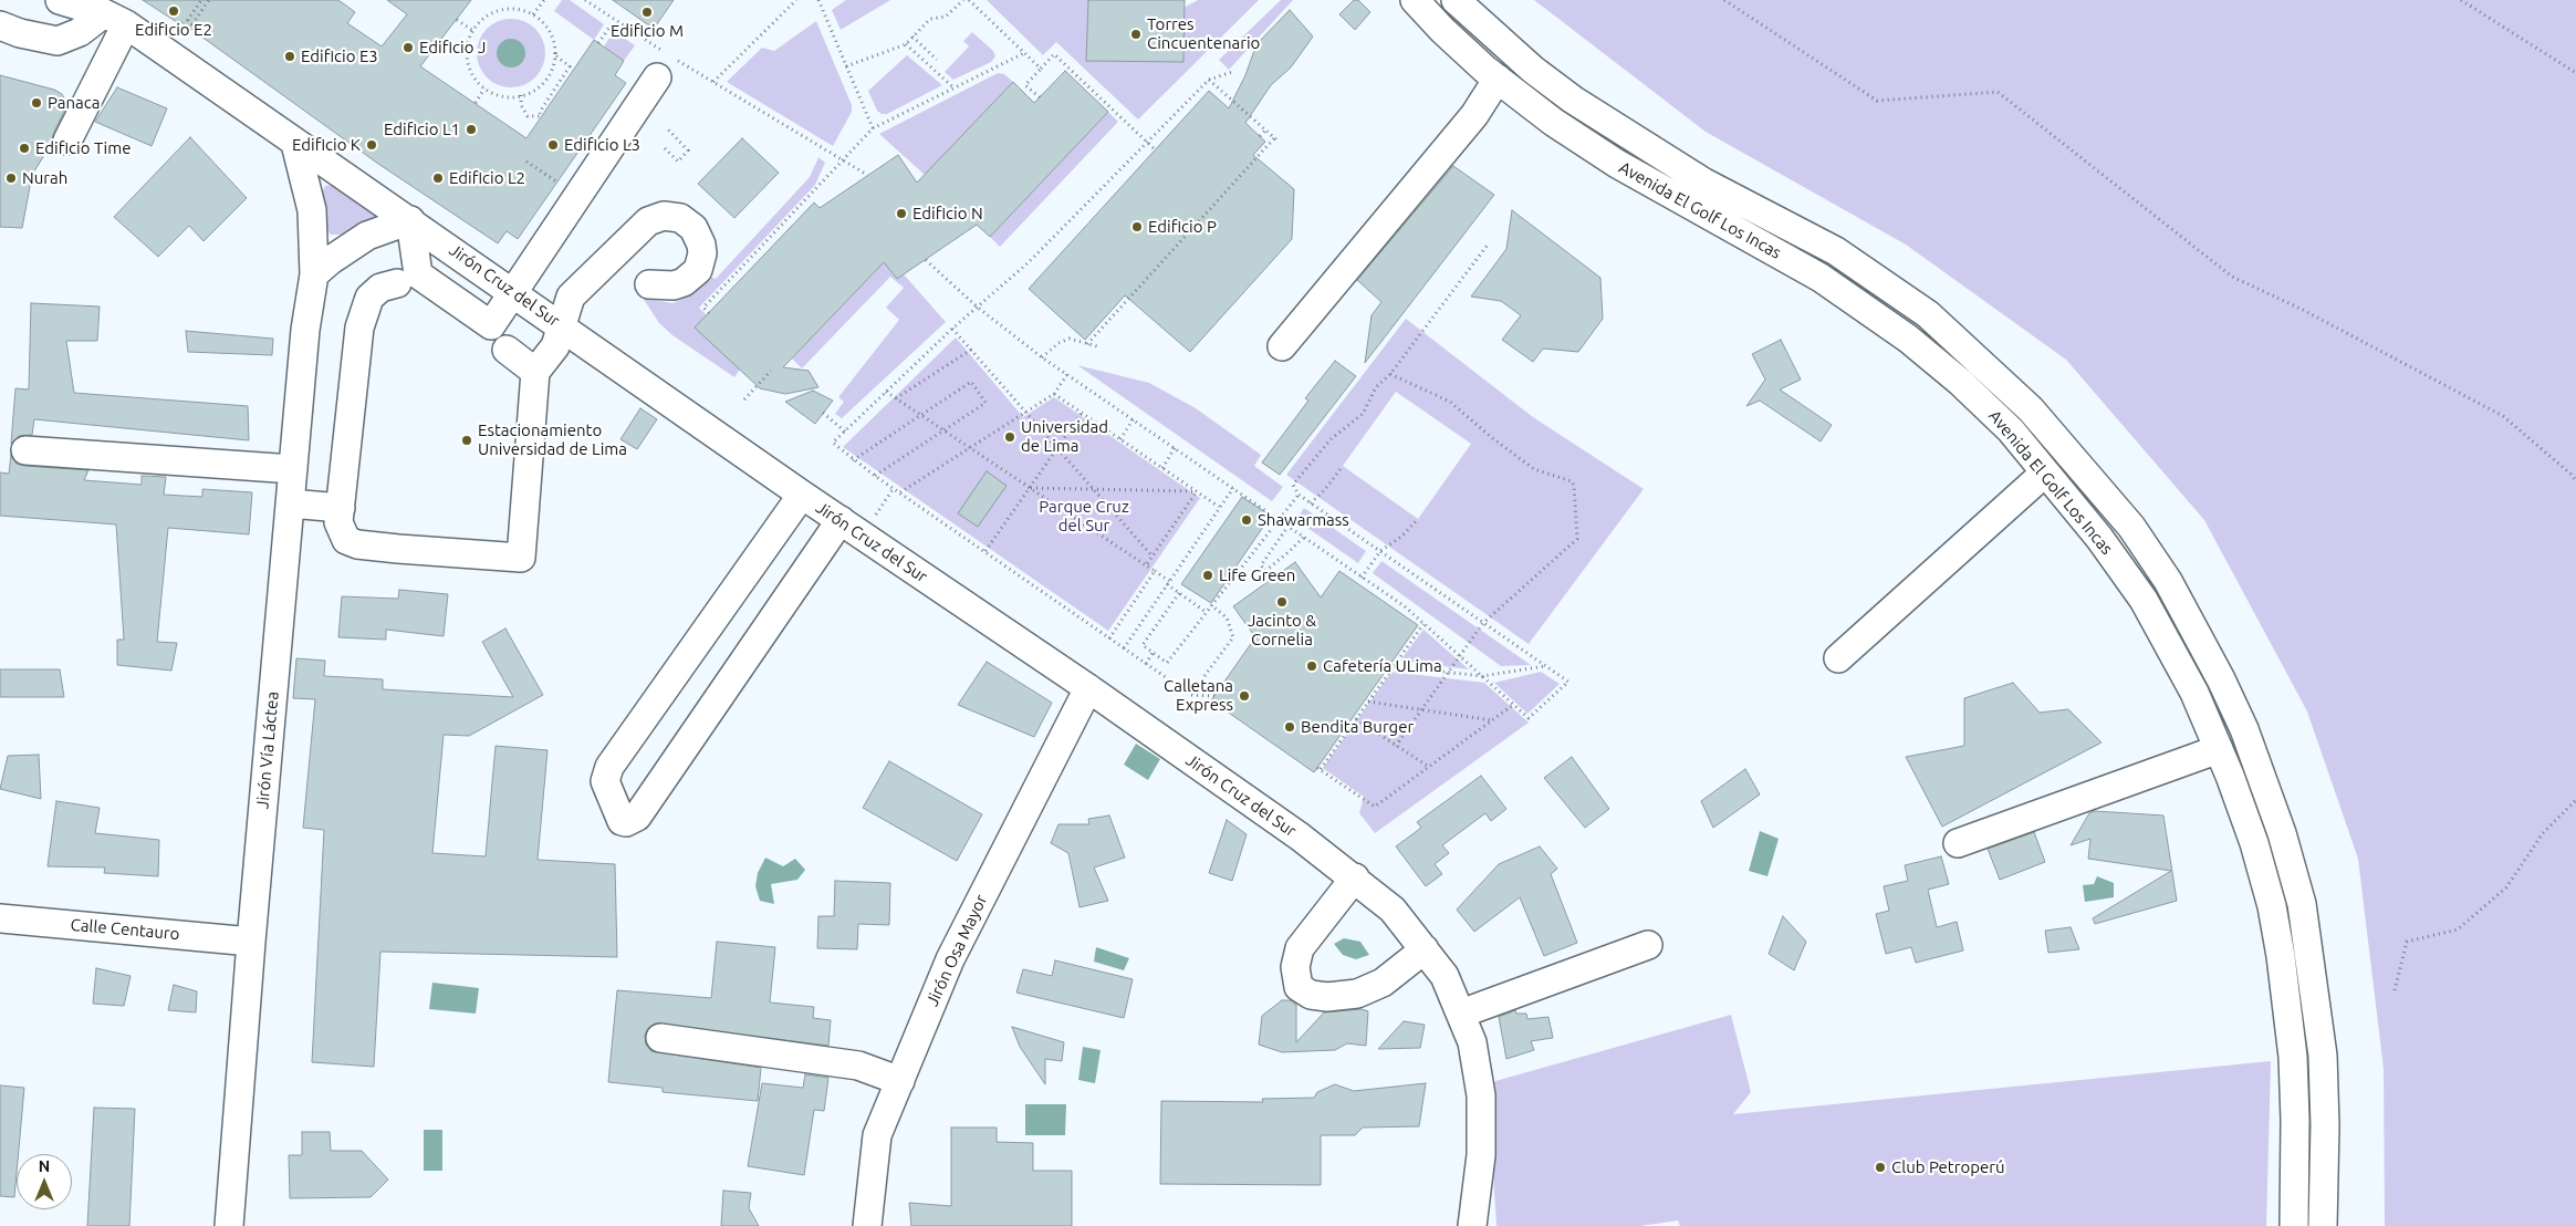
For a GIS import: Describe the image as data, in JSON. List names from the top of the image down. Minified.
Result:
{"streets":{"street":["Avenida El Golf Los Incas","Jirón Cruz del Sur","Jirón Vía Láctea","Calle Centauro","Jirón Osa Mayor"]},"crossings":[["Jirón Cruz del Sur","Jirón Vía Láctea"],["Jirón Cruz del Sur","Jirón Osa Mayor"],["Jirón Vía Láctea","Calle Centauro"]],"parks":["Parque Cruz del Sur"],"places":["Edificio E2","Edificio M","Torres Cincuentenario","Edificio J","Edificio E3","Panaca","Edificio L1","Edificio K","Edificio L3","Edificio Time","Nurah","Edificio L2","Edificio N","Edificio P","Universidad de Lima","Estacionamiento Universidad de Lima","Shawarmass","Life Green","Jacinto & Cornelia","Cafetería ULima","Calletana Express","Bendita Burger","Club Petroperú"],"north":"top"}
